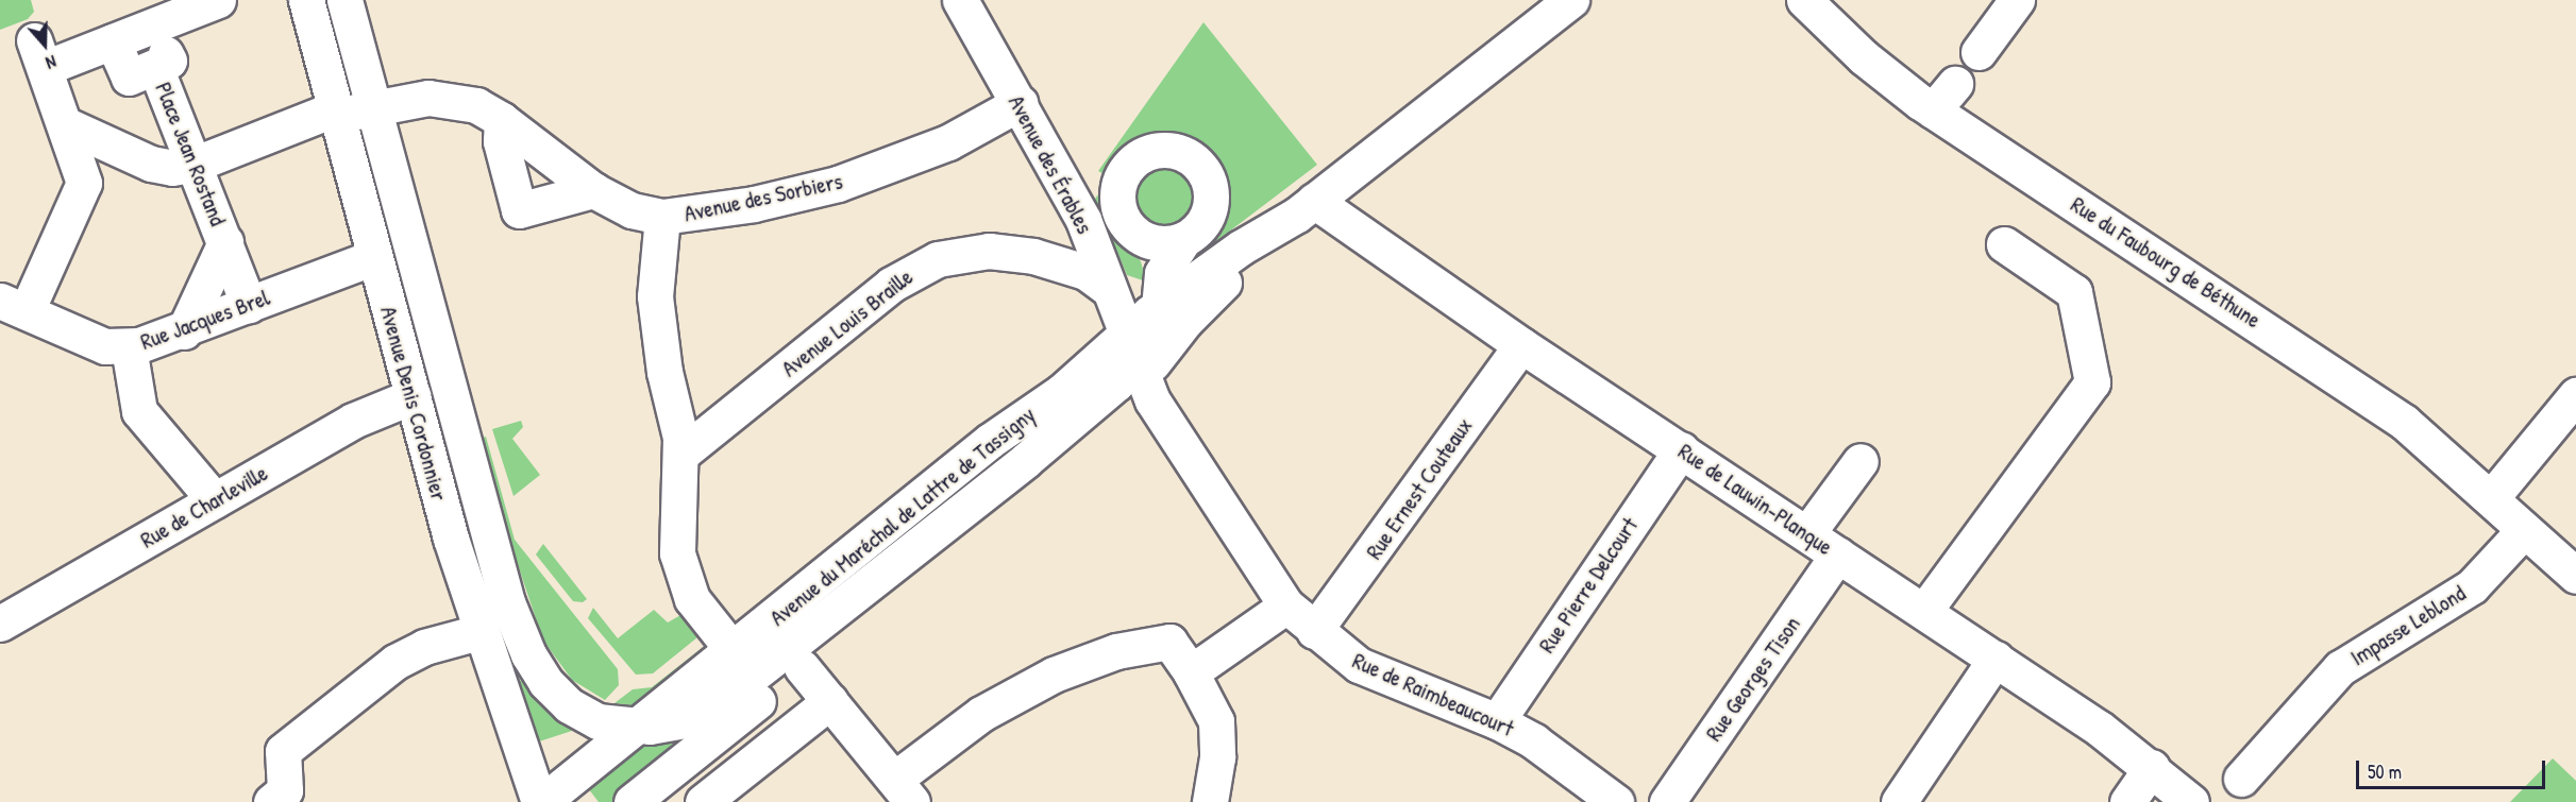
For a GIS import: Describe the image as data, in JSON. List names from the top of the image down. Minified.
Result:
{"streets":{"street":["Place Jean Rostand","Avenue des Érables","Avenue des Sorbiers","Rue du Faubourg de Béthune","Rue Jacques Brel","Avenue Louis Braille","Avenue Denis Cordonnier","Rue Ernest Couteaux","Rue de Lauwin-Planque","Rue de Charleville","Avenue du Maréchal de Lattre de Tassigny","Rue Pierre Delcourt","Impasse Leblond","Rue Georges Tison","Rue de Raimbeaucourt"]},"crossings":[["Place Jean Rostand","Avenue des Sorbiers"],["Place Jean Rostand","Rue Jacques Brel"],["Avenue des Érables","Avenue des Sorbiers"],["Avenue des Érables","Avenue Louis Braille"],["Avenue des Érables","Avenue du Maréchal de Lattre de Tassigny"],["Avenue des Érables","Rue de Raimbeaucourt"],["Avenue des Sorbiers","Avenue Denis Cordonnier"],["Rue du Faubourg de Béthune","Impasse Leblond"],["Rue Jacques Brel","Avenue Denis Cordonnier"],["Avenue Denis Cordonnier","Rue de Charleville"],["Avenue Denis Cordonnier","Avenue du Maréchal de Lattre de Tassigny"],["Rue Ernest Couteaux","Rue de Lauwin-Planque"],["Rue Ernest Couteaux","Rue de Raimbeaucourt"],["Rue de Lauwin-Planque","Avenue du Maréchal de Lattre de Tassigny"],["Rue de Lauwin-Planque","Rue Pierre Delcourt"],["Rue de Lauwin-Planque","Rue Georges Tison"],["Avenue du Maréchal de Lattre de Tassigny","Rue de Raimbeaucourt"],["Rue Pierre Delcourt","Rue de Raimbeaucourt"]],"scale_bar":"50 m","north":"bottom"}
